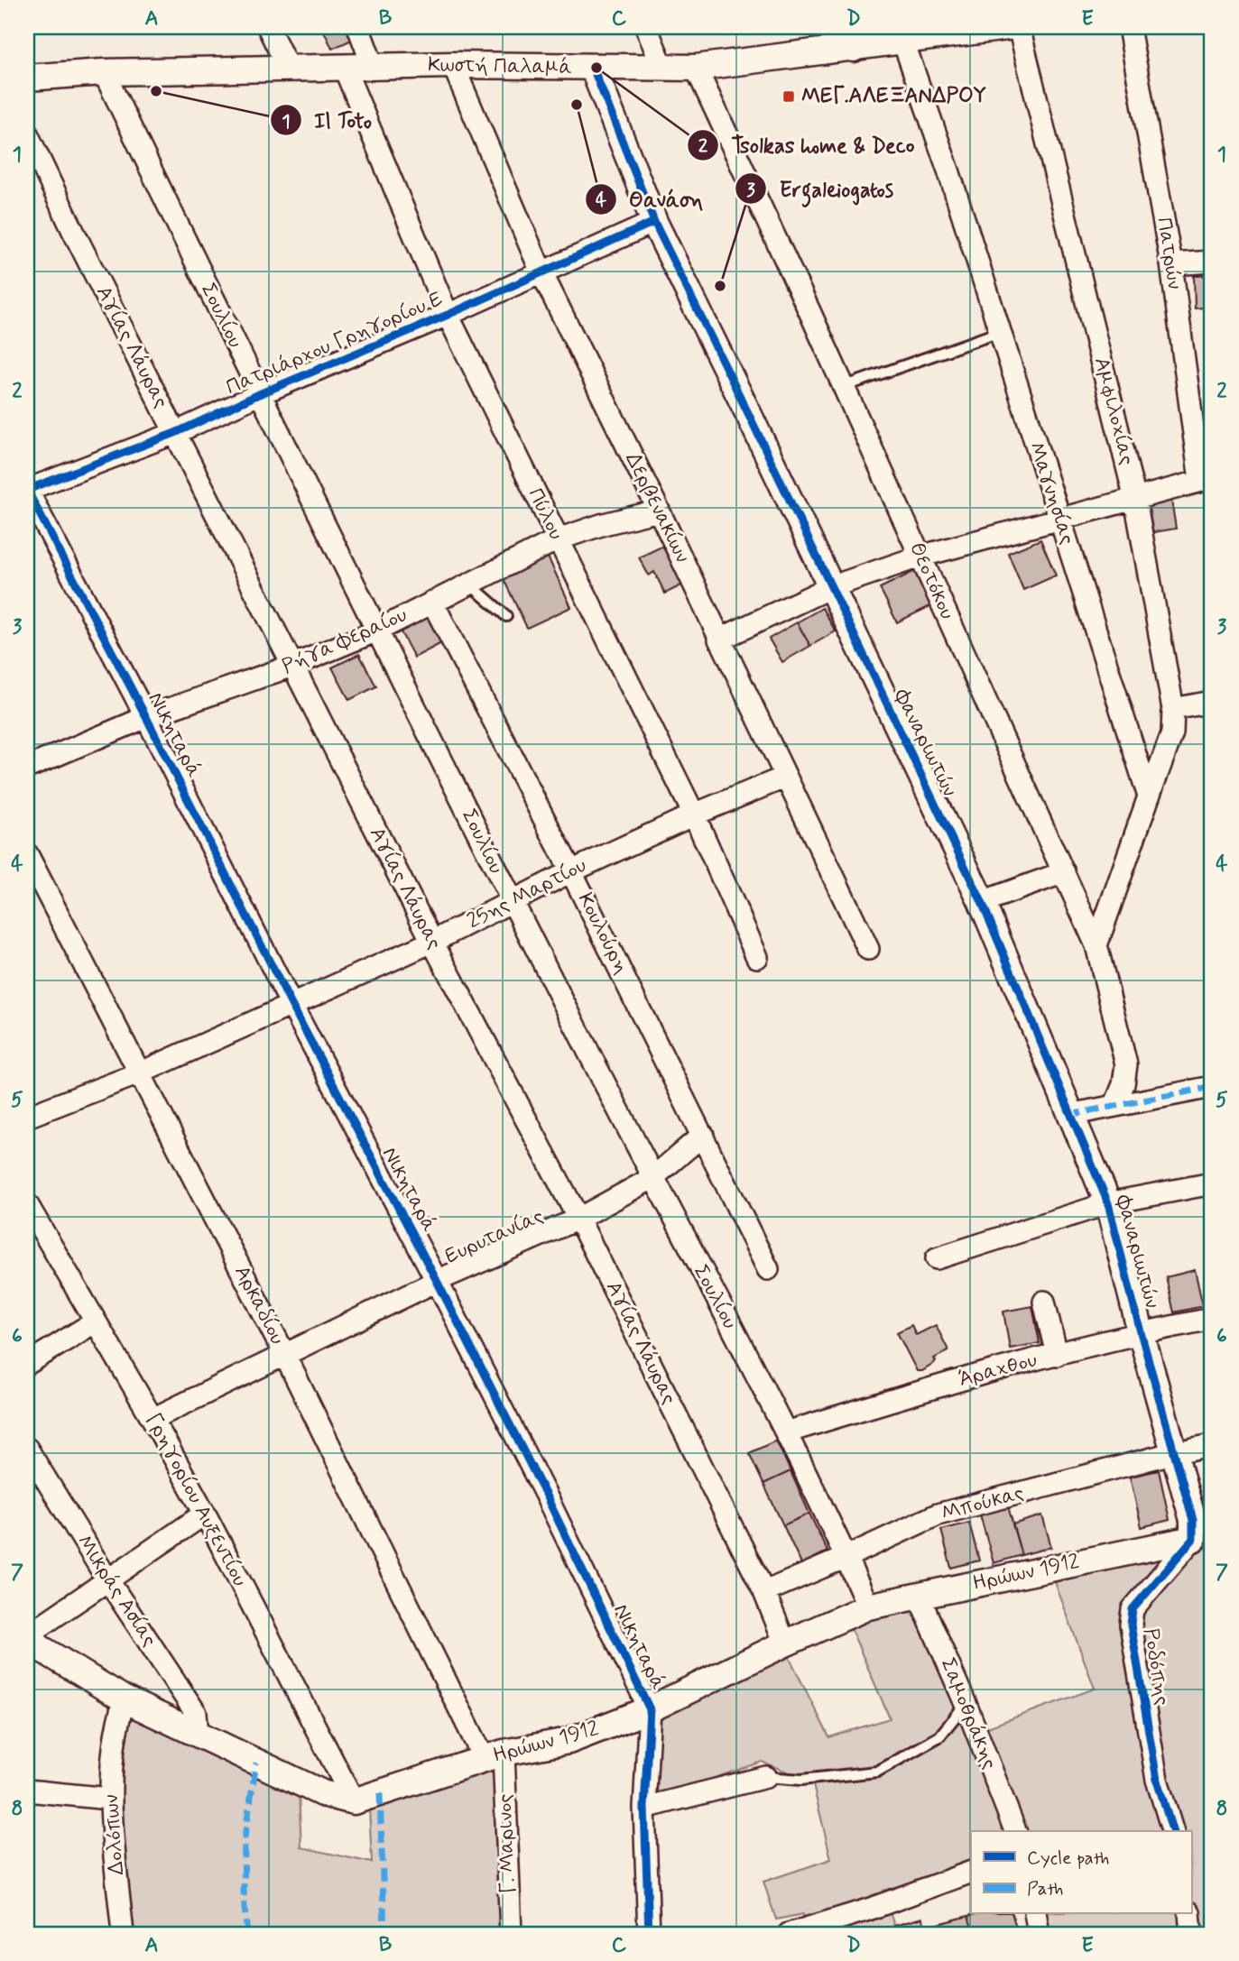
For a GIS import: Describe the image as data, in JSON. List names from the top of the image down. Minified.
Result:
{"streets":{"street":["Κωστή Παλαμά","Πατρών","Σουλίου","Πατριάρχου Γρηγορίου Ε","Αγίας Λάυρας","Αμφιλοχίας","Μαγνησίας","Δερβενακίων","Πύλου","Θεοτόκου","Ρήγα Φεραίου","Νικηταρά","Φαναριωτών","25ης Μαρτίου","Κουλούρη","Ευρυτανίας","Αρκαδίου","Άραχθου","Γρηγορίου Αυξεντίου","Μπούκας","Ηρώων 1912","Μικράς Ασίας","Ροδόπης","Σαμοθράκης","Δολόπων","Γ. Μαρινος"]},"crossings":[["Κωστή Παλαμά","Σουλίου"],["Κωστή Παλαμά","Μαγνησίας"],["Κωστή Παλαμά","Δερβενακίων"],["Κωστή Παλαμά","Πύλου"],["Κωστή Παλαμά","Θεοτόκου"],["Κωστή Παλαμά","Φαναριωτών"],["Σουλίου","Πατριάρχου Γρηγορίου Ε"],["Σουλίου","Ρήγα Φεραίου"],["Σουλίου","25ης Μαρτίου"],["Σουλίου","Ευρυτανίας"],["Σουλίου","Άραχθου"],["Σουλίου","Μπούκας"],["Σουλίου","Ηρώων 1912"],["Πατριάρχου Γρηγορίου Ε","Αγίας Λάυρας"],["Πατριάρχου Γρηγορίου Ε","Δερβενακίων"],["Πατριάρχου Γρηγορίου Ε","Πύλου"],["Πατριάρχου Γρηγορίου Ε","Νικηταρά"],["Πατριάρχου Γρηγορίου Ε","Φαναριωτών"],["Αγίας Λάυρας","Ρήγα Φεραίου"],["Αγίας Λάυρας","25ης Μαρτίου"],["Αγίας Λάυρας","Ευρυτανίας"],["Αγίας Λάυρας","Μπούκας"],["Αγίας Λάυρας","Ηρώων 1912"],["Αμφιλοχίας","Μαγνησίας"],["Δερβενακίων","Ρήγα Φεραίου"],["Δερβενακίων","25ης Μαρτίου"],["Πύλου","Ρήγα Φεραίου"],["Πύλου","25ης Μαρτίου"],["Ρήγα Φεραίου","Νικηταρά"],["Ρήγα Φεραίου","Κουλούρη"],["Νικηταρά","25ης Μαρτίου"],["Νικηταρά","Ευρυτανίας"],["Νικηταρά","Ηρώων 1912"],["Φαναριωτών","Άραχθου"],["Φαναριωτών","Μπούκας"],["25ης Μαρτίου","Κουλούρη"],["25ης Μαρτίου","Αρκαδίου"],["Κουλούρη","Ευρυτανίας"],["Ευρυτανίας","Αρκαδίου"],["Ευρυτανίας","Γρηγορίου Αυξεντίου"],["Αρκαδίου","Ηρώων 1912"],["Αρκαδίου","Γ. Μαρινος"],["Γρηγορίου Αυξεντίου","Ηρώων 1912"],["Ηρώων 1912","Ροδόπης"],["Ηρώων 1912","Σαμοθράκης"],["Ηρώων 1912","Γ. Μαρινος"]],"places":{"other":["Tsolkas home & Deco","Il Toto","Θανάση","Ergaleiogatos"],"transit":["ΜΕΓ.ΑΛΕΞΑΝΔΡΟΥ"]},"legend":["Cycle path","Path"],"grid":{"columns":["A","B","C","D","E"],"rows":["1","2","3","4","5","6","7","8"]}}
